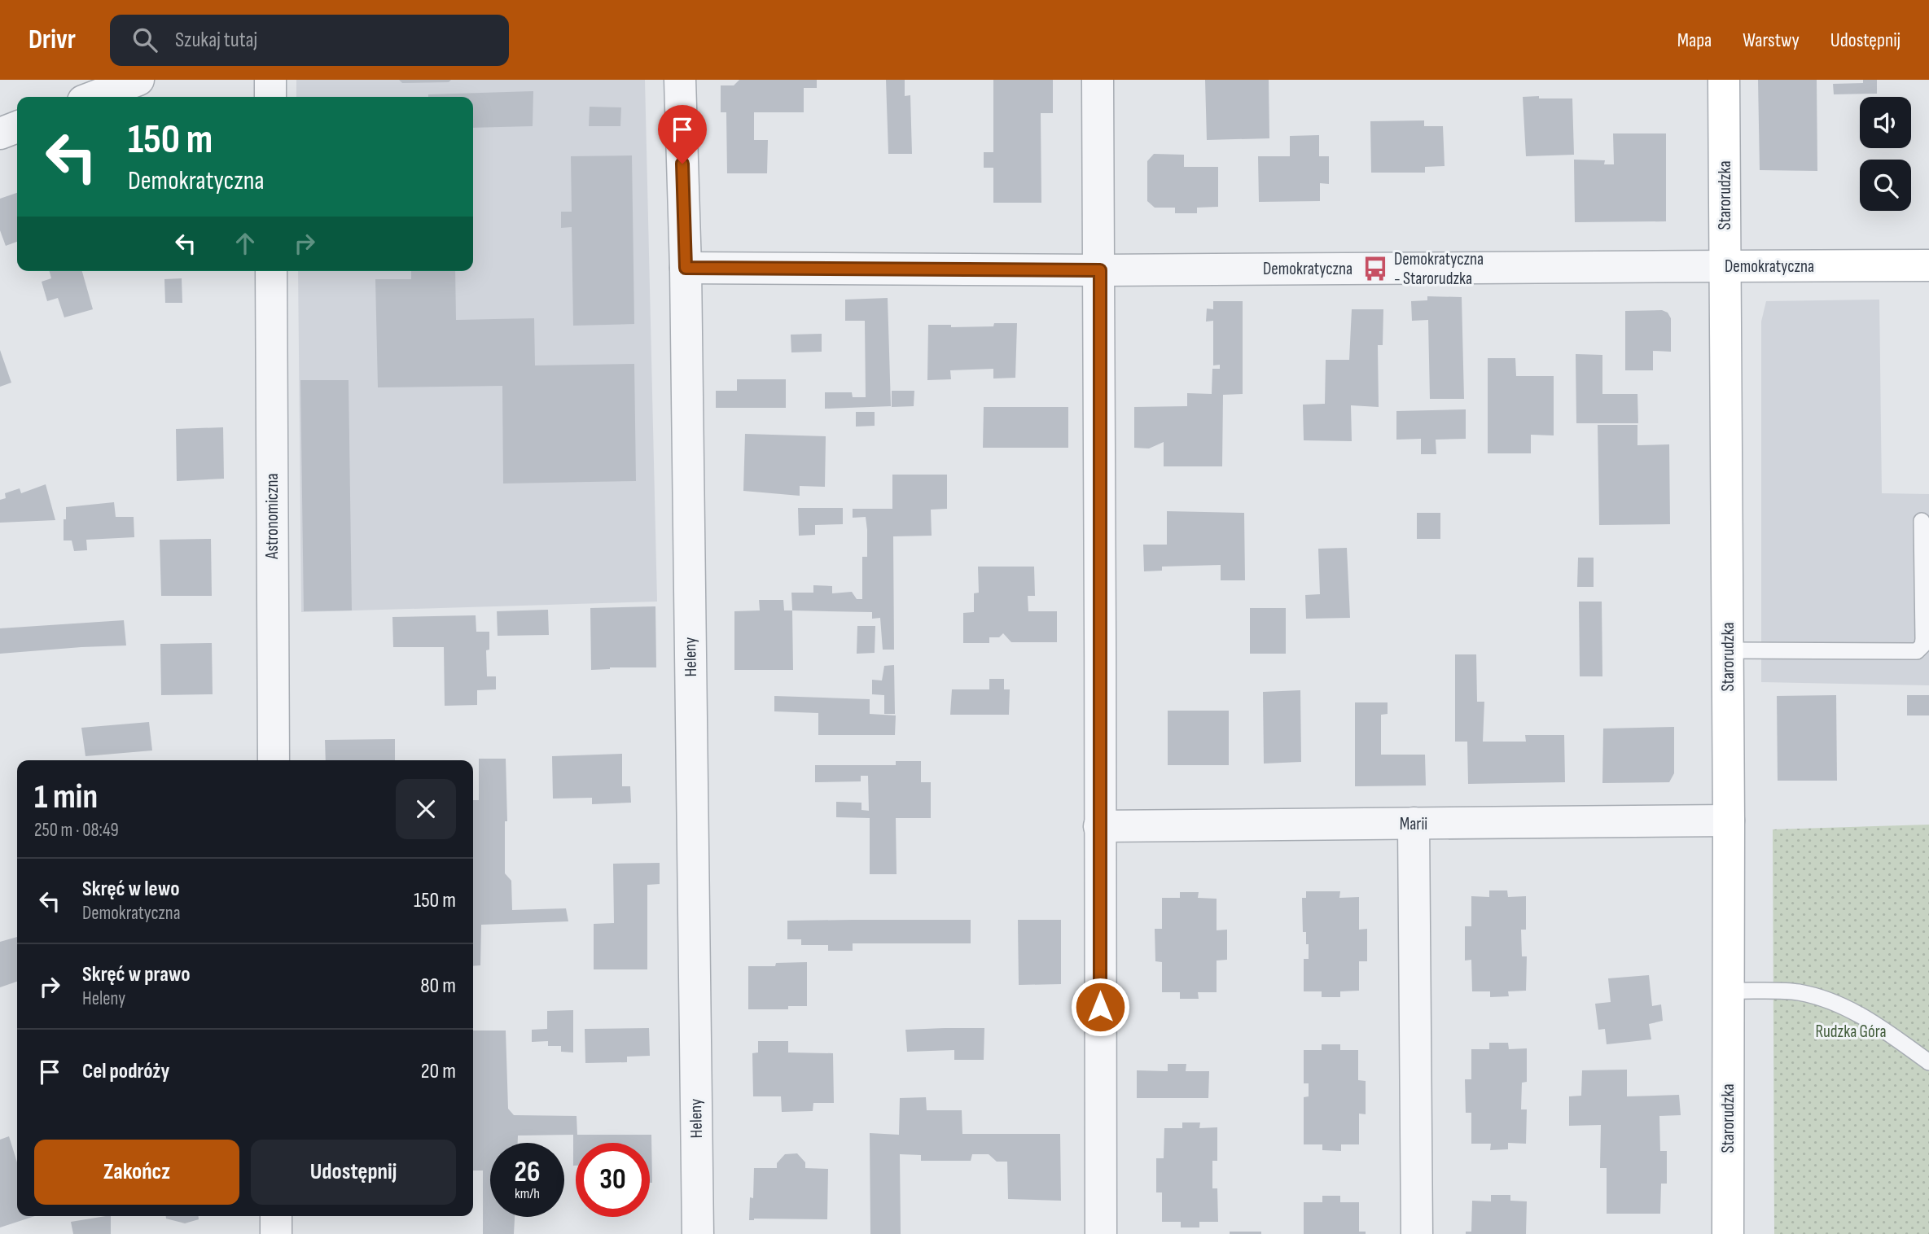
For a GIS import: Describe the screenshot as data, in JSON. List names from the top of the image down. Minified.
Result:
{"streets":{"street":["Starorudzka","Demokratyczna","Astronomiczna","Heleny","Marii"]},"crossings":[["Starorudzka","Demokratyczna"],["Starorudzka","Marii"],["Demokratyczna","Heleny"]],"parks":["Rudzka Góra"],"places":{"bus stop":["Demokratyczna - Starorudzka"]},"page":{"header":"Drivr","search":"Szukaj tutaj","nav":["Mapa","Warstwy","Udostępnij"],"turn":["150 m","Demokratyczna"],"heading":["1 min","250 m · 08:49"],"list":[{"name":"Skręć w lewo","note":"Demokratyczna","value":"150 m"},{"name":"Skręć w prawo","note":"Heleny","value":"80 m"},{"name":"Cel podróży","value":"20 m"}],"buttons":["Zakończ","Udostępnij"],"speed":"26 km/h","limit":"30"}}
